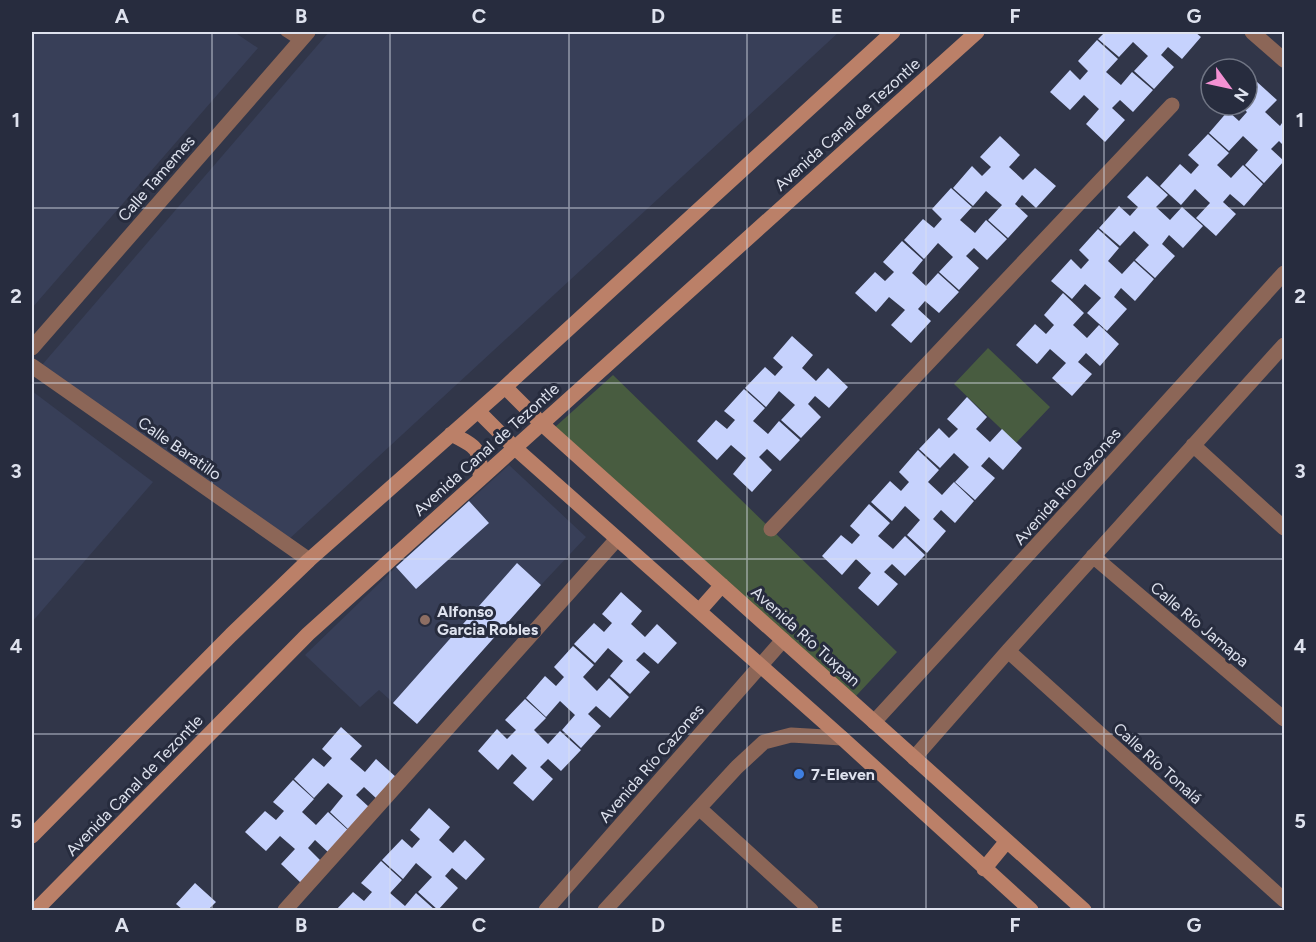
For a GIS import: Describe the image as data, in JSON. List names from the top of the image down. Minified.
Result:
{"streets":{"main road":["Avenida Canal de Tezontle","Avenida Río Tuxpan"],"street":["Calle Tamemes","Calle Baratillo","Avenida Río Cazones","Calle Río Jamapa","Calle Río Tonalá"]},"crossings":[["Avenida Canal de Tezontle","Calle Baratillo"],["Avenida Canal de Tezontle","Avenida Río Tuxpan"],["Avenida Río Cazones","Avenida Río Tuxpan"]],"places":["Alfonso Garcia Robles","7-Eleven"],"north":"bottom right","grid":{"columns":["A","B","C","D","E","F","G"],"rows":["1","2","3","4","5"]}}
